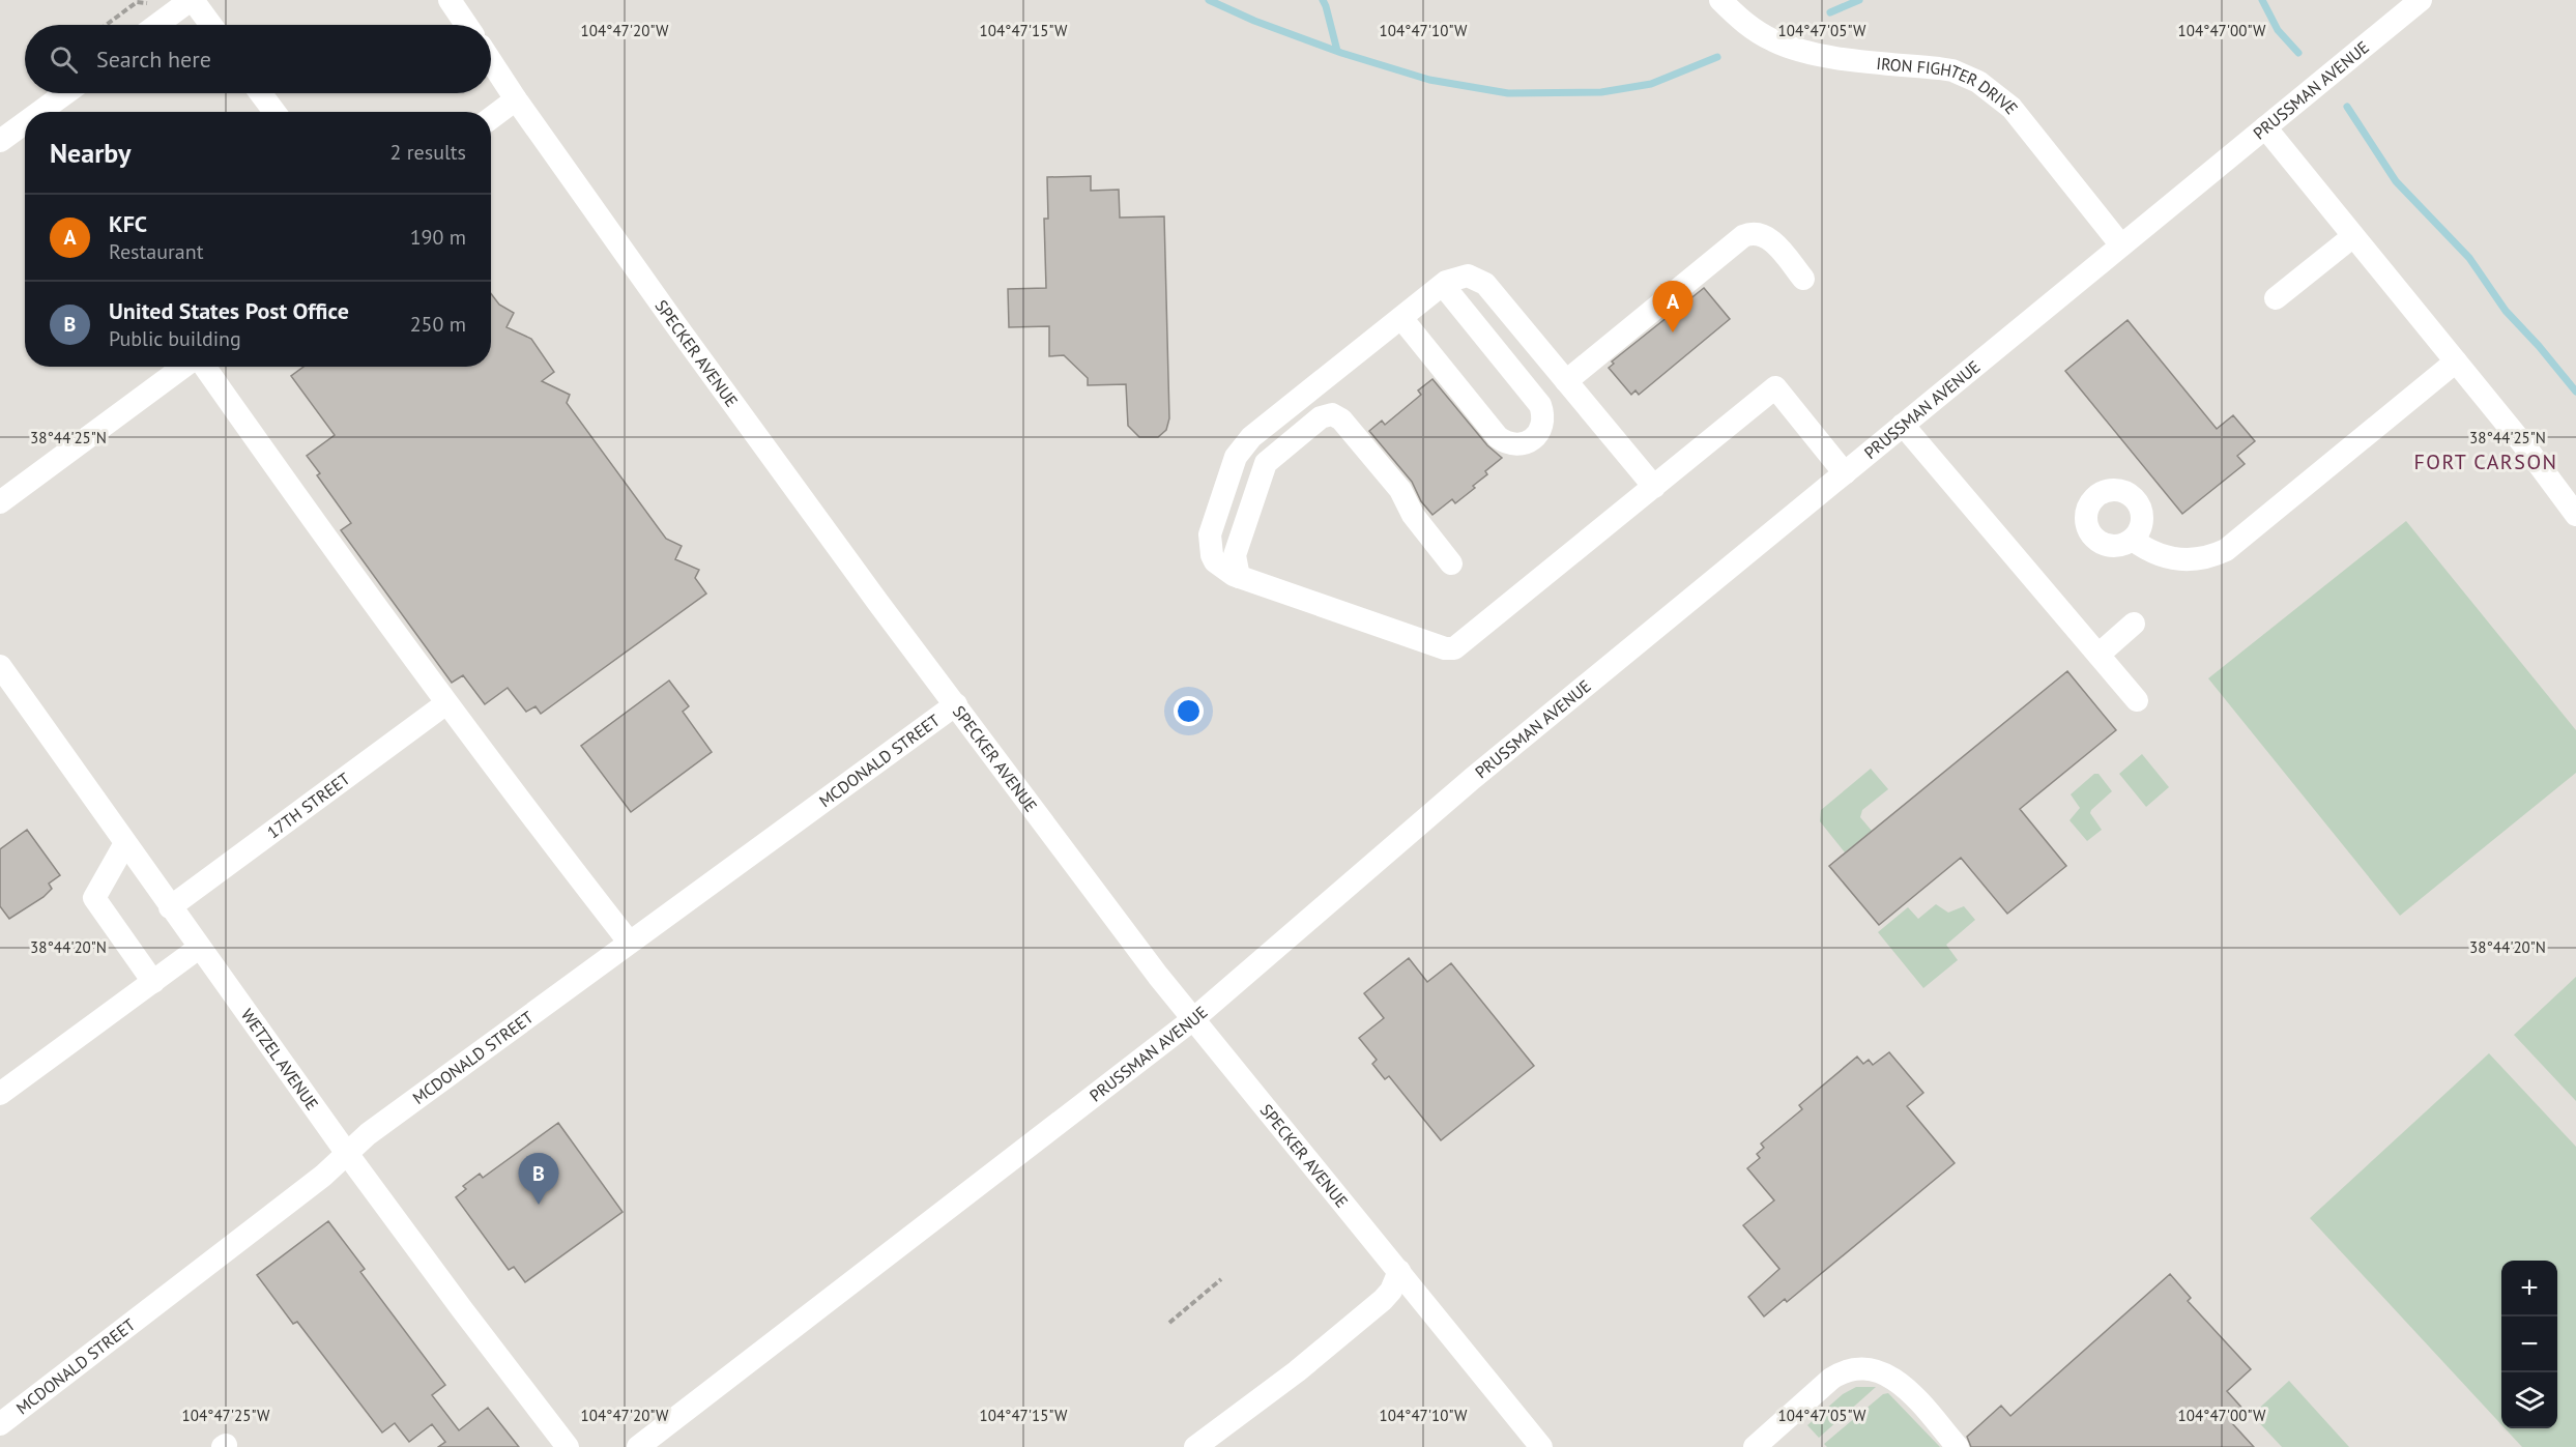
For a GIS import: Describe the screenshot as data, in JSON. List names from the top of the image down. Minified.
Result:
{"streets":{"street":["IRON FIGHTER DRIVE","PRUSSMAN AVENUE","SPECKER AVENUE","MCDONALD STREET","17TH STREET","WETZEL AVENUE"]},"crossings":[["IRON FIGHTER DRIVE","PRUSSMAN AVENUE"],["PRUSSMAN AVENUE","SPECKER AVENUE"],["SPECKER AVENUE","MCDONALD STREET"],["MCDONALD STREET","WETZEL AVENUE"],["17TH STREET","WETZEL AVENUE"]],"districts":["FORT CARSON"],"page":{"search":"Search here","heading":["Nearby","2 results"],"list":[{"mark":"A","name":"KFC","note":"Restaurant","value":"190 m"},{"mark":"B","name":"United States Post Office","note":"Public building","value":"250 m"}],"pins":["A","B"],"map_buttons":["+","−"]},"coordinates":["104°47'20\"W","104°47'15\"W","104°47'10\"W","104°47'05\"W","104°47'00\"W","38°44'25\"N","38°44'20\"N","104°47'25\"W"]}
